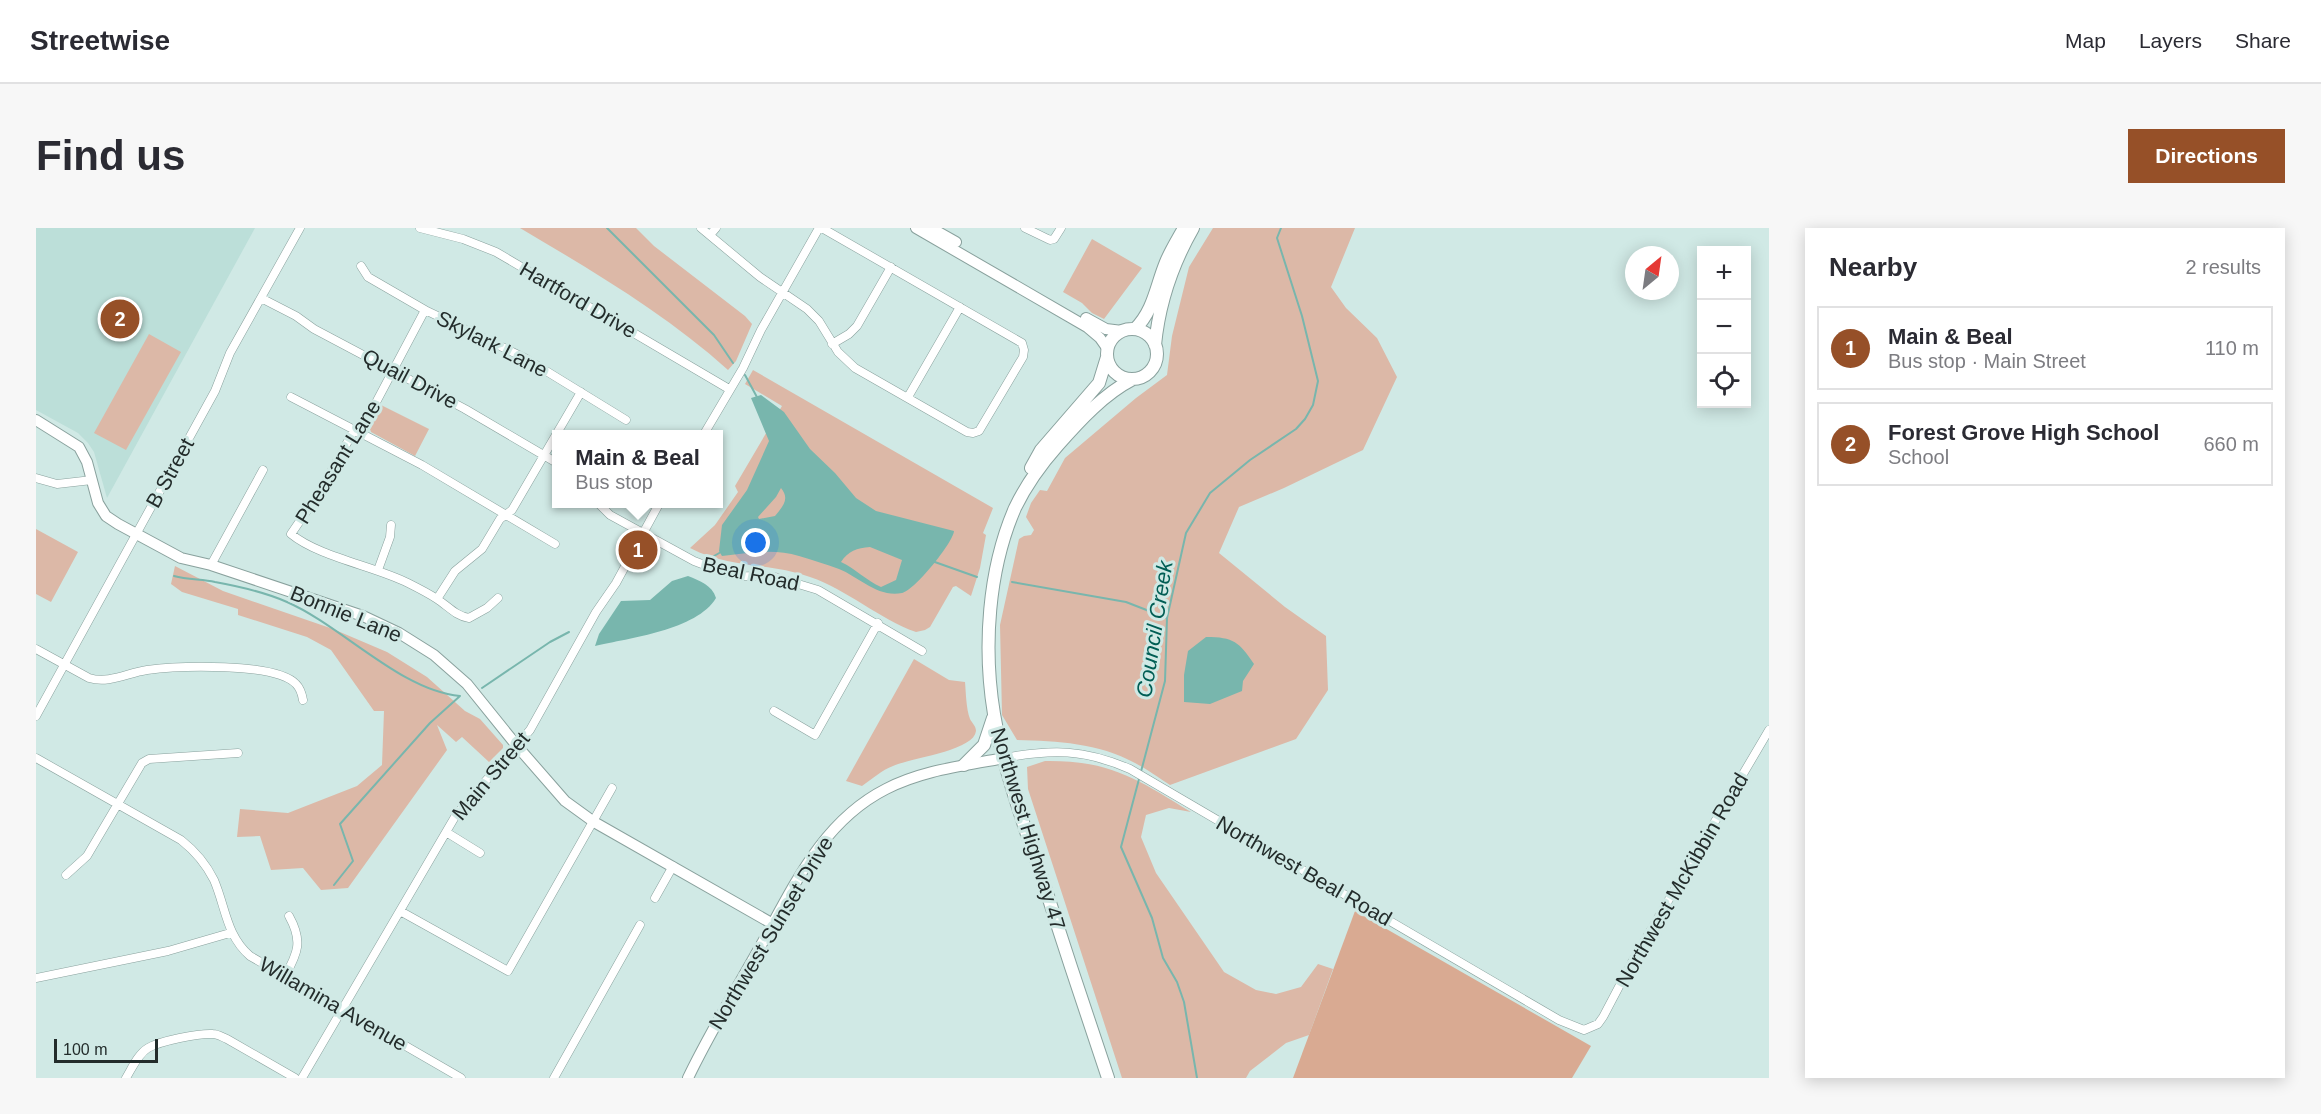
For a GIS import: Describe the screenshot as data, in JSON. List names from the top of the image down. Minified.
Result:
{"streets":{"main road":["Northwest Highway 47"],"street":["Hartford Drive","Skylark Lane","Quail Drive","Pheasant Lane","B Street","Beal Road","Bonnie Lane","Main Street","Northwest Beal Road","Northwest McKibbin Road","Northwest Sunset Drive","Willamina Avenue"]},"crossings":[["Skylark Lane","Pheasant Lane"],["Quail Drive","Pheasant Lane"],["Quail Drive","B Street"],["B Street","Bonnie Lane"],["Beal Road","Main Street"],["Bonnie Lane","Main Street"],["Bonnie Lane","Northwest Sunset Drive"],["Main Street","Willamina Avenue"],["Northwest Highway 47","Northwest Beal Road"],["Northwest Highway 47","Northwest Sunset Drive"],["Northwest Beal Road","Northwest McKibbin Road"],["Northwest Beal Road","Northwest Sunset Drive"]],"water":["Council Creek"],"scale_bar":"100 m","north":"top right","page":{"header":"Streetwise","nav":["Map","Layers","Share"],"buttons":"Directions","title":"Find us","heading":["Nearby","2 results"],"map_buttons":["+","−"],"pins":["2","1"],"list":[{"mark":"1","name":"Main & Beal","note":"Bus stop · Main Street","value":"110 m"},{"mark":"2","name":"Forest Grove High School","note":"School","value":"660 m"}],"popup":["Main & Beal","Bus stop"],"scale":"100 m"}}
